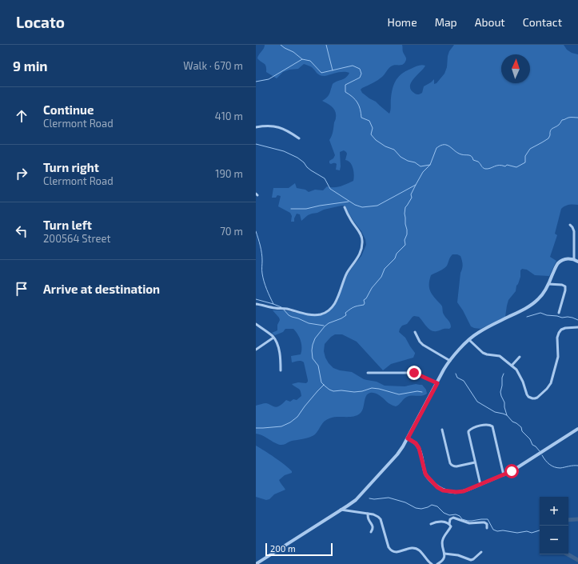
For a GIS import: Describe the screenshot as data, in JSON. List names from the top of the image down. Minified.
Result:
{"scale_bar":"200 m","north":"top","page":{"header":"Locato","nav":["Home","Map","About","Contact"],"heading":["9 min","Walk · 670 m"],"list":[["Continue","Clermont Road","410 m"],["Turn right","Clermont Road","190 m"],["Turn left","200564 Street","70 m"],"Arrive at destination"],"map_buttons":["+","−"],"scale":"200 m"}}
